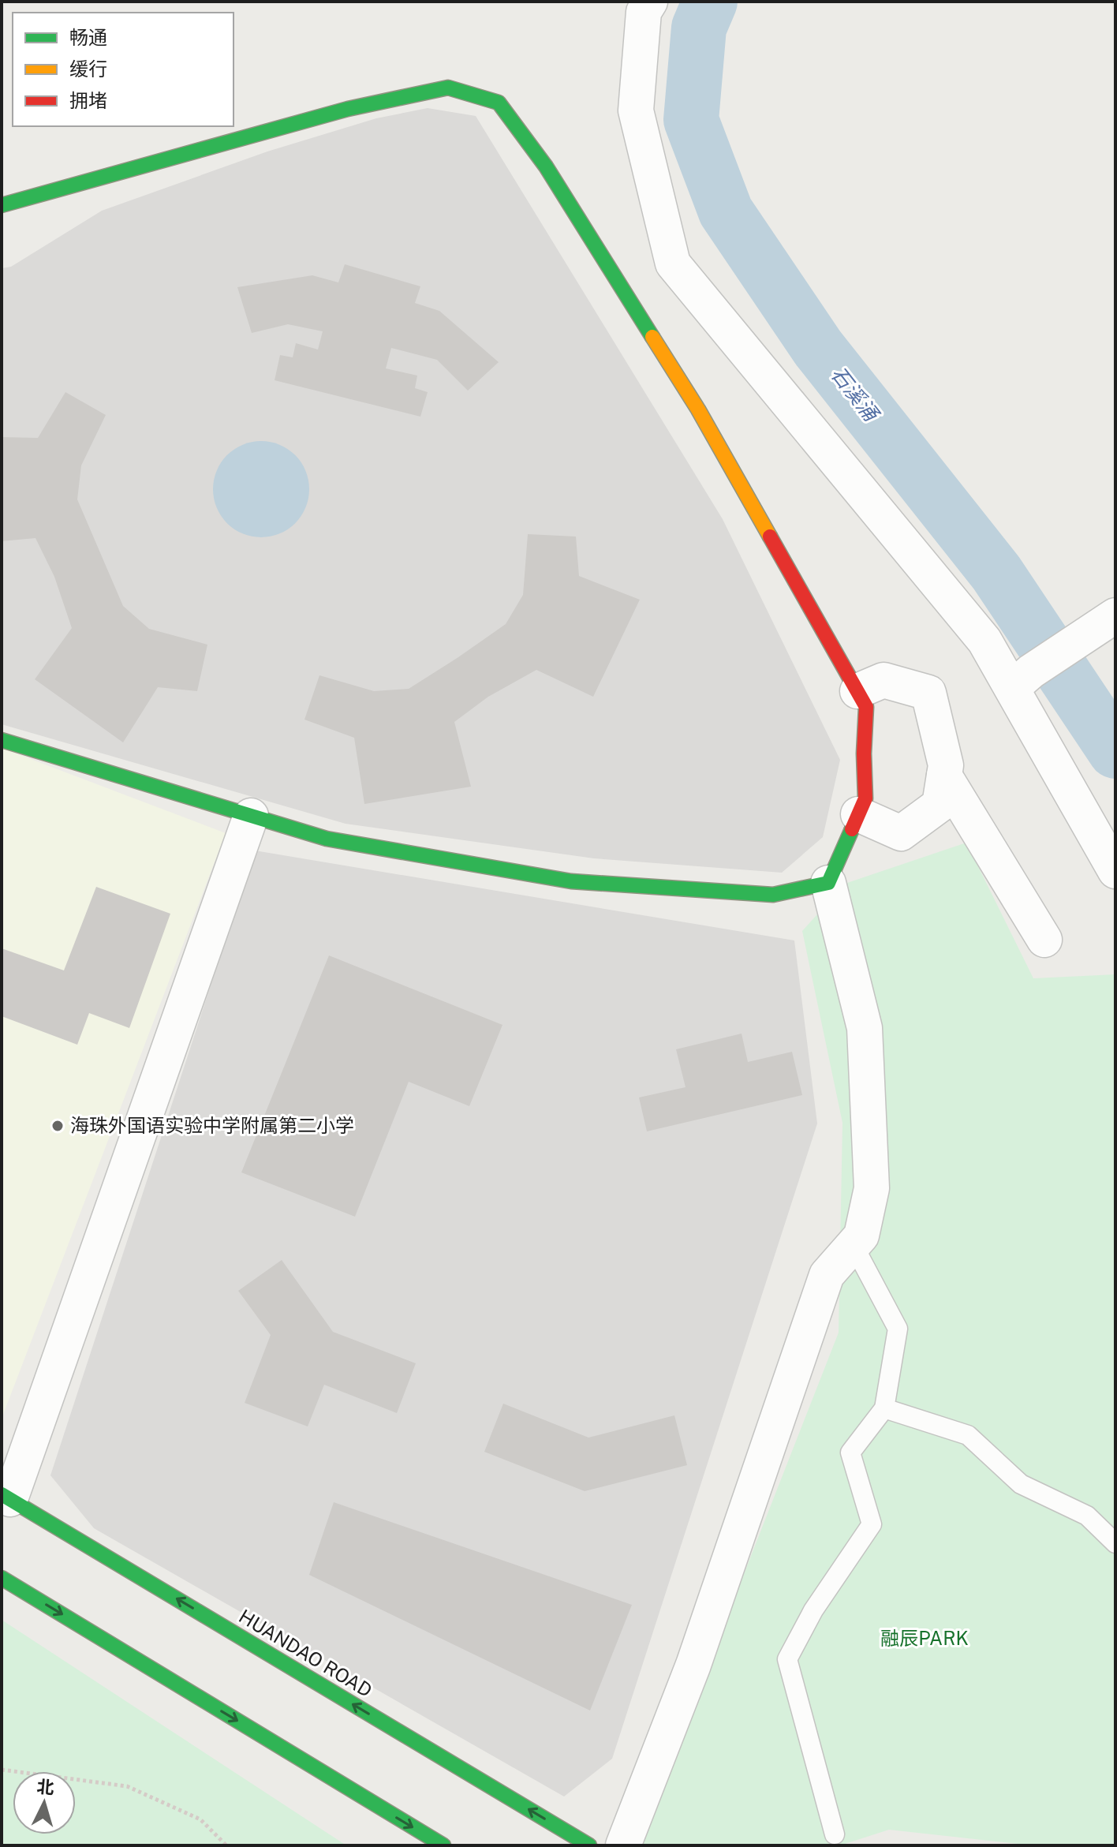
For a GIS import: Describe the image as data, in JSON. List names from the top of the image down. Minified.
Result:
{"streets":{"street":["HUANDAO ROAD"]},"water":["石溪涌"],"parks":["融辰PARK"],"places":["海珠外国语实验中学附属第二小学"],"legend":["畅通","缓行","拥堵"],"north":"top"}
